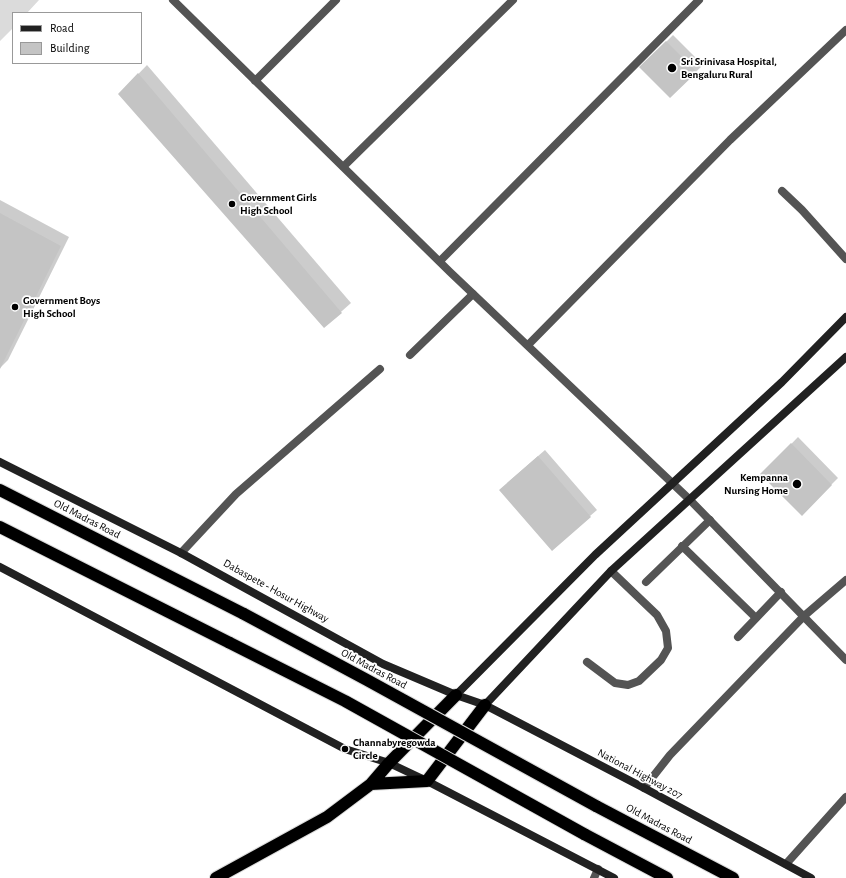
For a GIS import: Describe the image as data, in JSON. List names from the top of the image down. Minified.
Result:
{"streets":{"highway":["Old Madras Road"],"street":["Dabaspete - Hosur Highway","National Highway 207"]},"crossings":[["Dabaspete - Hosur Highway","National Highway 207"]],"places":["Sri Srinivasa Hospital, Bengaluru Rural","Government Girls High School","Government Boys High School","Kempanna Nursing Home","Channabyregowda Circle"],"legend":["Road","Building"]}
